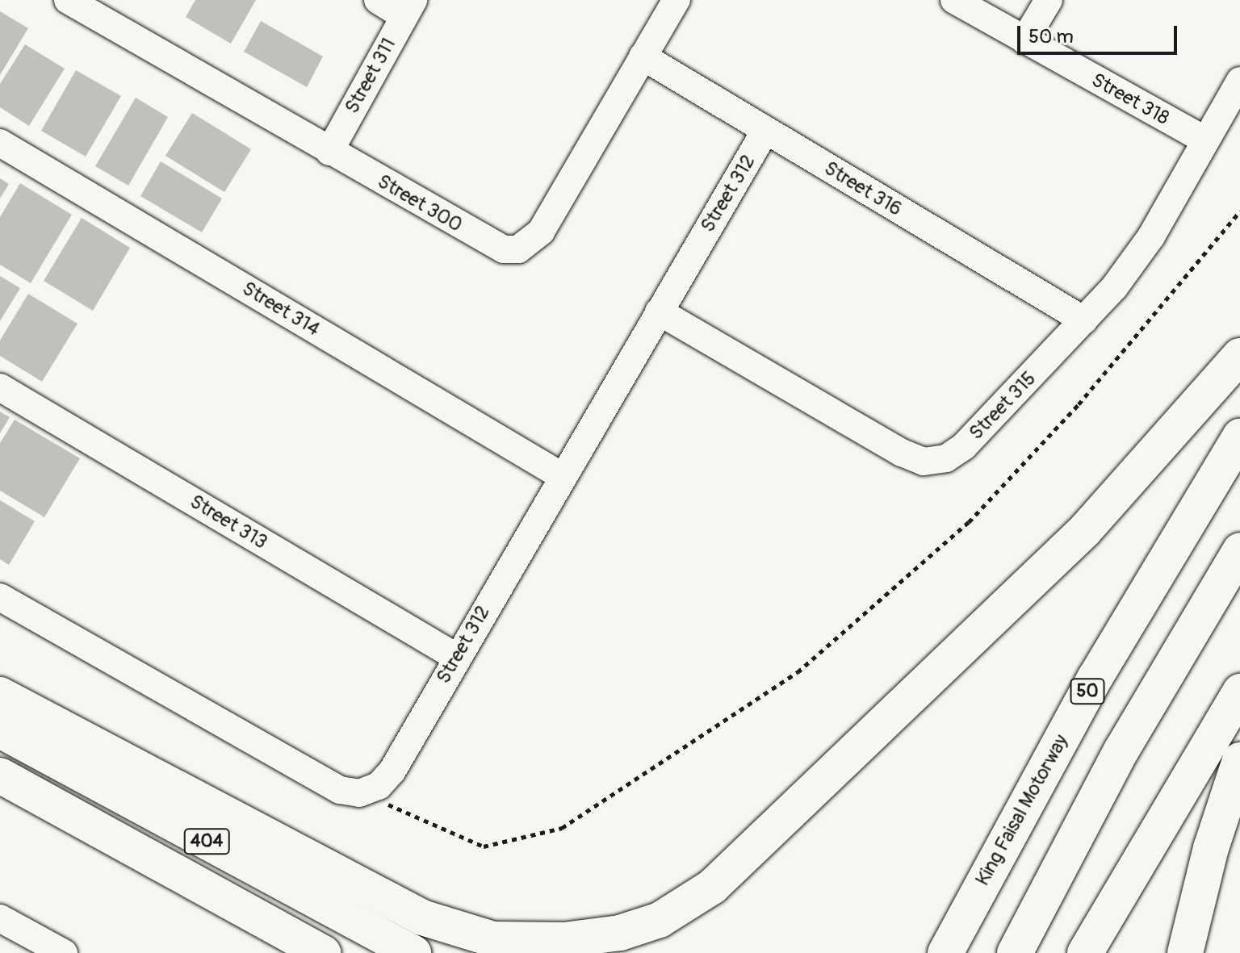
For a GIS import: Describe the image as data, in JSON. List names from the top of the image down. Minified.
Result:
{"streets":{"main road":["50","King Faisal Motorway","404"],"street":["Street 311","Street 318","Street 316","Street 312","Street 300","Street 314","Street 315","Street 313"]},"crossings":[["Street 311","Street 300"],["Street 318","Street 315"],["Street 316","Street 312"],["Street 316","Street 300"],["Street 316","Street 315"],["Street 312","Street 314"],["Street 312","Street 315"],["Street 312","Street 313"]],"scale_bar":"50 m"}
